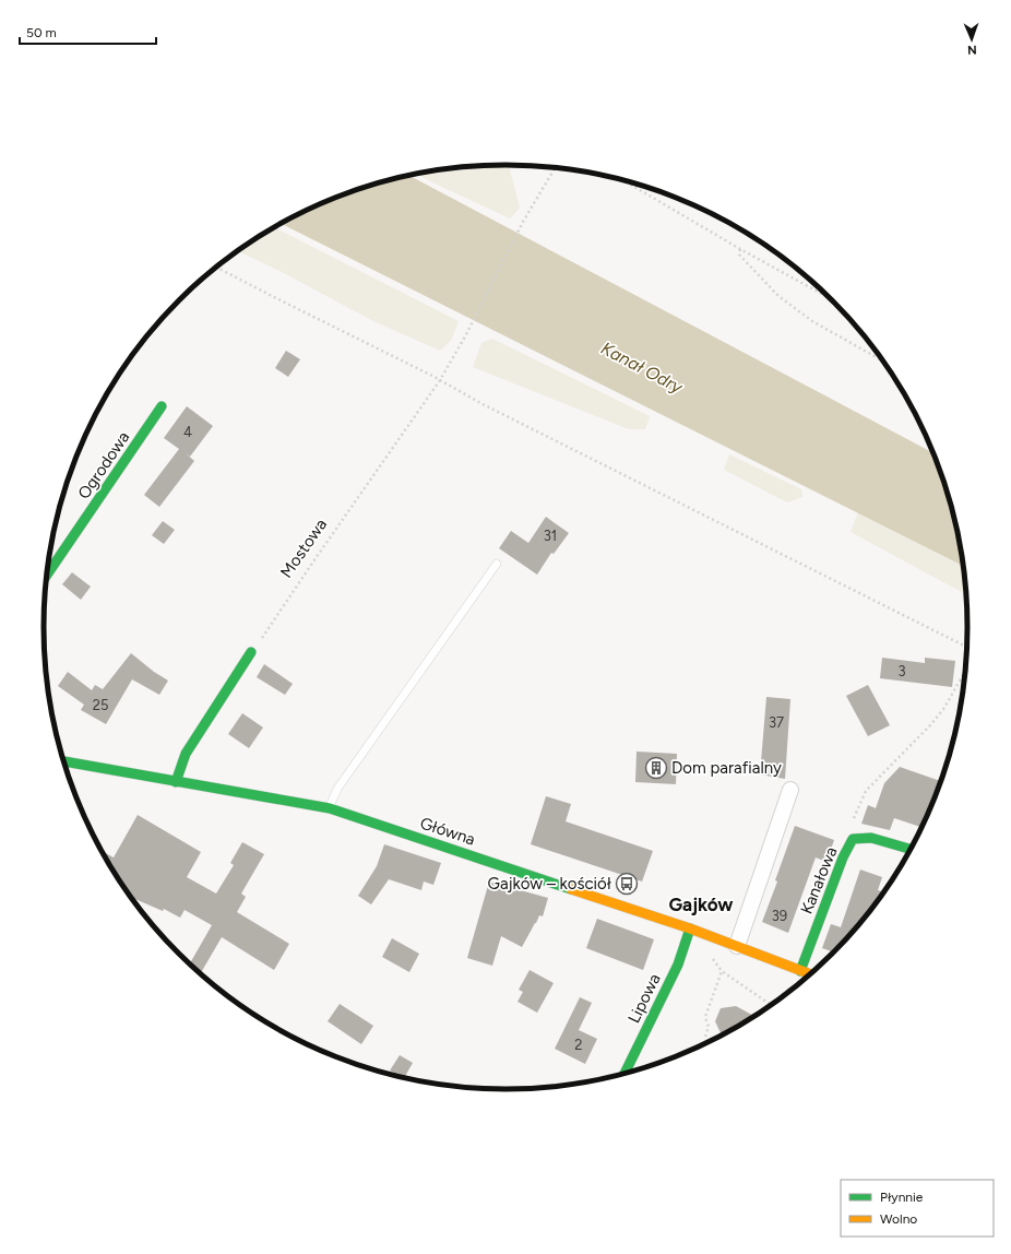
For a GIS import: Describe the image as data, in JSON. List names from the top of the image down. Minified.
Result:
{"streets":{"street":["Ogrodowa","Główna","Kanałowa","Lipowa"],"path":["Mostowa"]},"crossings":[["Główna","Kanałowa"],["Główna","Lipowa"]],"districts":["Gajków"],"water":["Kanał Odry"],"places":{"building":["Dom parafialny"],"bus stop":["Gajków – kościół"]},"house_numbers":["4","31","3","25","37","39","2"],"legend":["Płynnie","Wolno"],"scale_bar":"50 m","north":"bottom"}
